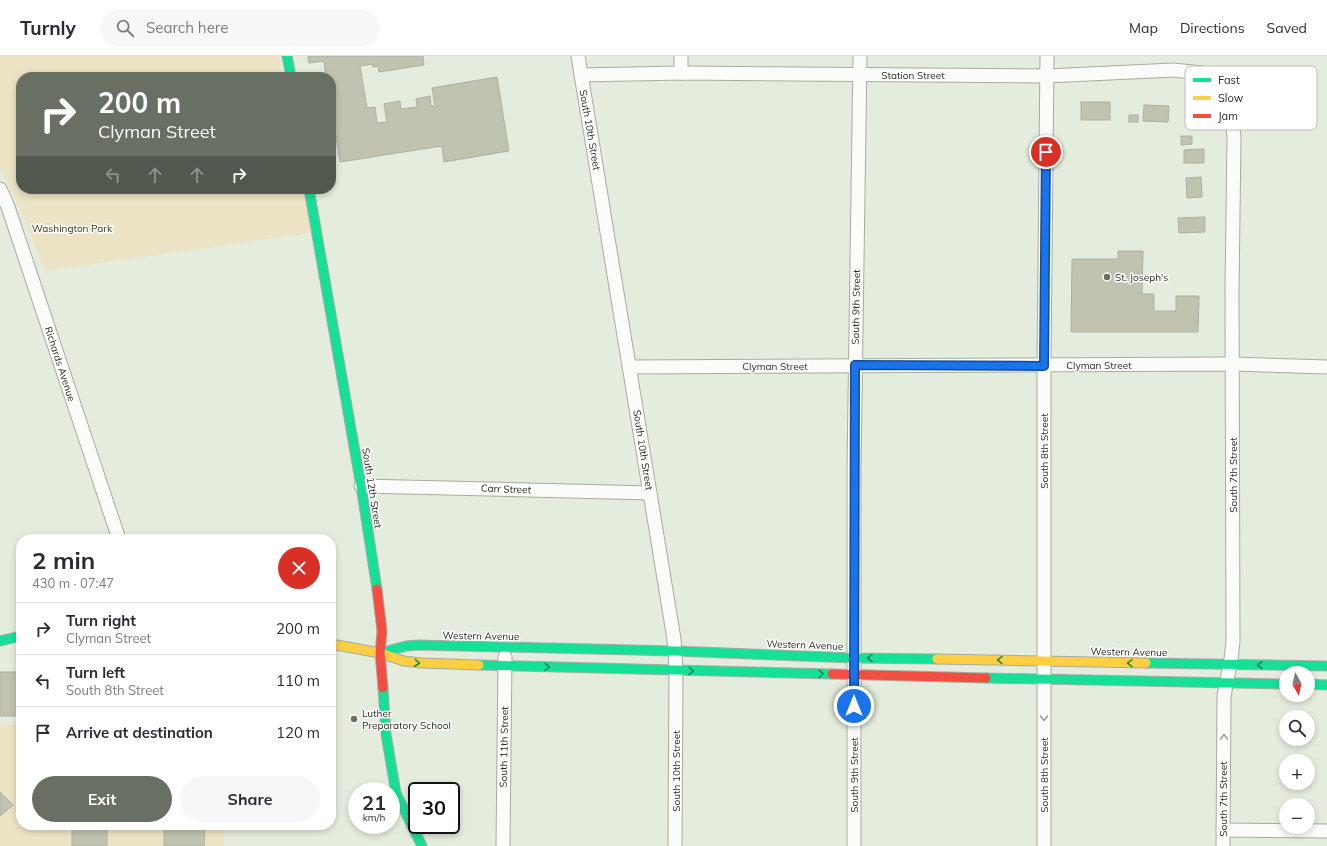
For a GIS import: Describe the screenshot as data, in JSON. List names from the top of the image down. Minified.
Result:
{"streets":{"street":["Station Street","South 10th Street","South 9th Street","Richards Avenue","Clyman Street","South 8th Street","South 7th Street","South 12th Street","Carr Street","Western Avenue","South 11th Street"]},"crossings":[["Station Street","South 10th Street"],["Station Street","South 9th Street"],["Station Street","South 8th Street"],["South 10th Street","Clyman Street"],["South 10th Street","Carr Street"],["South 10th Street","Western Avenue"],["South 9th Street","Clyman Street"],["South 9th Street","Western Avenue"],["Clyman Street","South 8th Street"],["Clyman Street","South 7th Street"],["South 8th Street","Western Avenue"],["South 7th Street","Western Avenue"],["South 12th Street","Carr Street"],["South 12th Street","Western Avenue"],["Western Avenue","South 11th Street"]],"parks":["Washington Park"],"places":["St. Joseph's","Luther Preparatory School"],"legend":["Fast","Slow","Jam"],"north":"bottom","page":{"header":"Turnly","search":"Search here","nav":["Map","Directions","Saved"],"turn":["200 m","Clyman Street"],"heading":["2 min","430 m · 07:47"],"list":[{"name":"Turn right","note":"Clyman Street","value":"200 m"},{"name":"Turn left","note":"South 8th Street","value":"110 m"},{"name":"Arrive at destination","value":"120 m"}],"map_buttons":["+","−"],"buttons":["Exit","Share"],"speed":"21 km/h","limit":"30"}}
